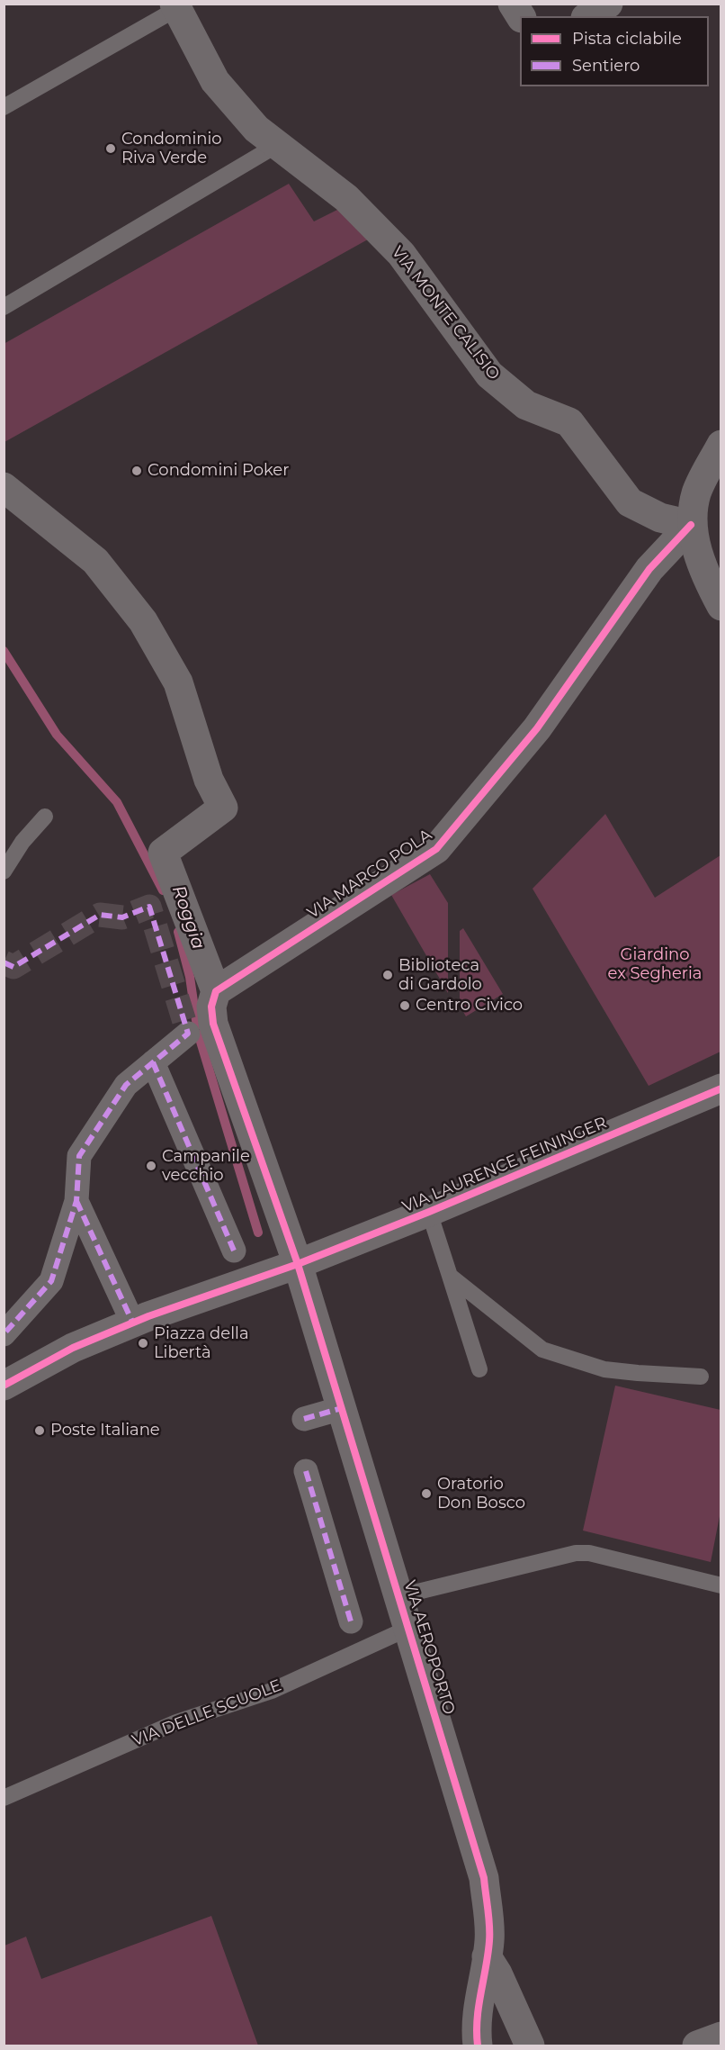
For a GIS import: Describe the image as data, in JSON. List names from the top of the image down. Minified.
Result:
{"streets":{"street":["VIA MONTE CALISIO","VIA MARCO POLA","VIA LAURENCE FEININGER","VIA AEROPORTO"],"lane":["VIA DELLE SCUOLE"]},"crossings":[["VIA MONTE CALISIO","VIA MARCO POLA"],["VIA LAURENCE FEININGER","VIA AEROPORTO"],["VIA AEROPORTO","VIA DELLE SCUOLE"]],"water":["Roggia"],"parks":["Giardino ex Segheria"],"places":["Condominio Riva Verde","Condomini Poker","Biblioteca di Gardolo","Centro Civico","Campanile vecchio","Piazza della Libertà","Poste Italiane","Oratorio Don Bosco"],"legend":["Pista ciclabile","Sentiero"]}
